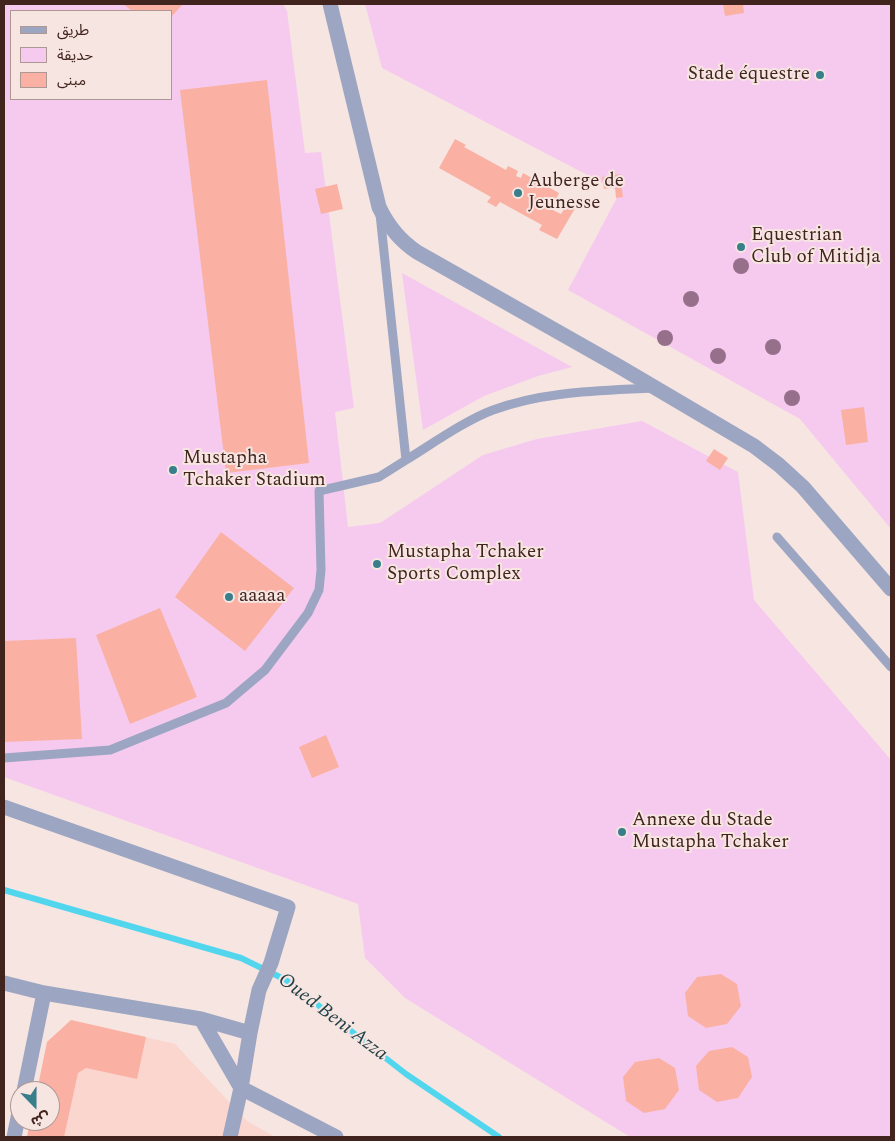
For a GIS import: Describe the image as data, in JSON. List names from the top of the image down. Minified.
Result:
{"water":["Oued Beni Azza"],"places":["Stade équestre","Auberge de Jeunesse","Equestrian Club of Mitidja","Mustapha Tchaker Stadium","Mustapha Tchaker Sports Complex","aaaaa","Annexe du Stade Mustapha Tchaker"],"legend":["طريق","حديقة","مبنى"],"north":"bottom"}
